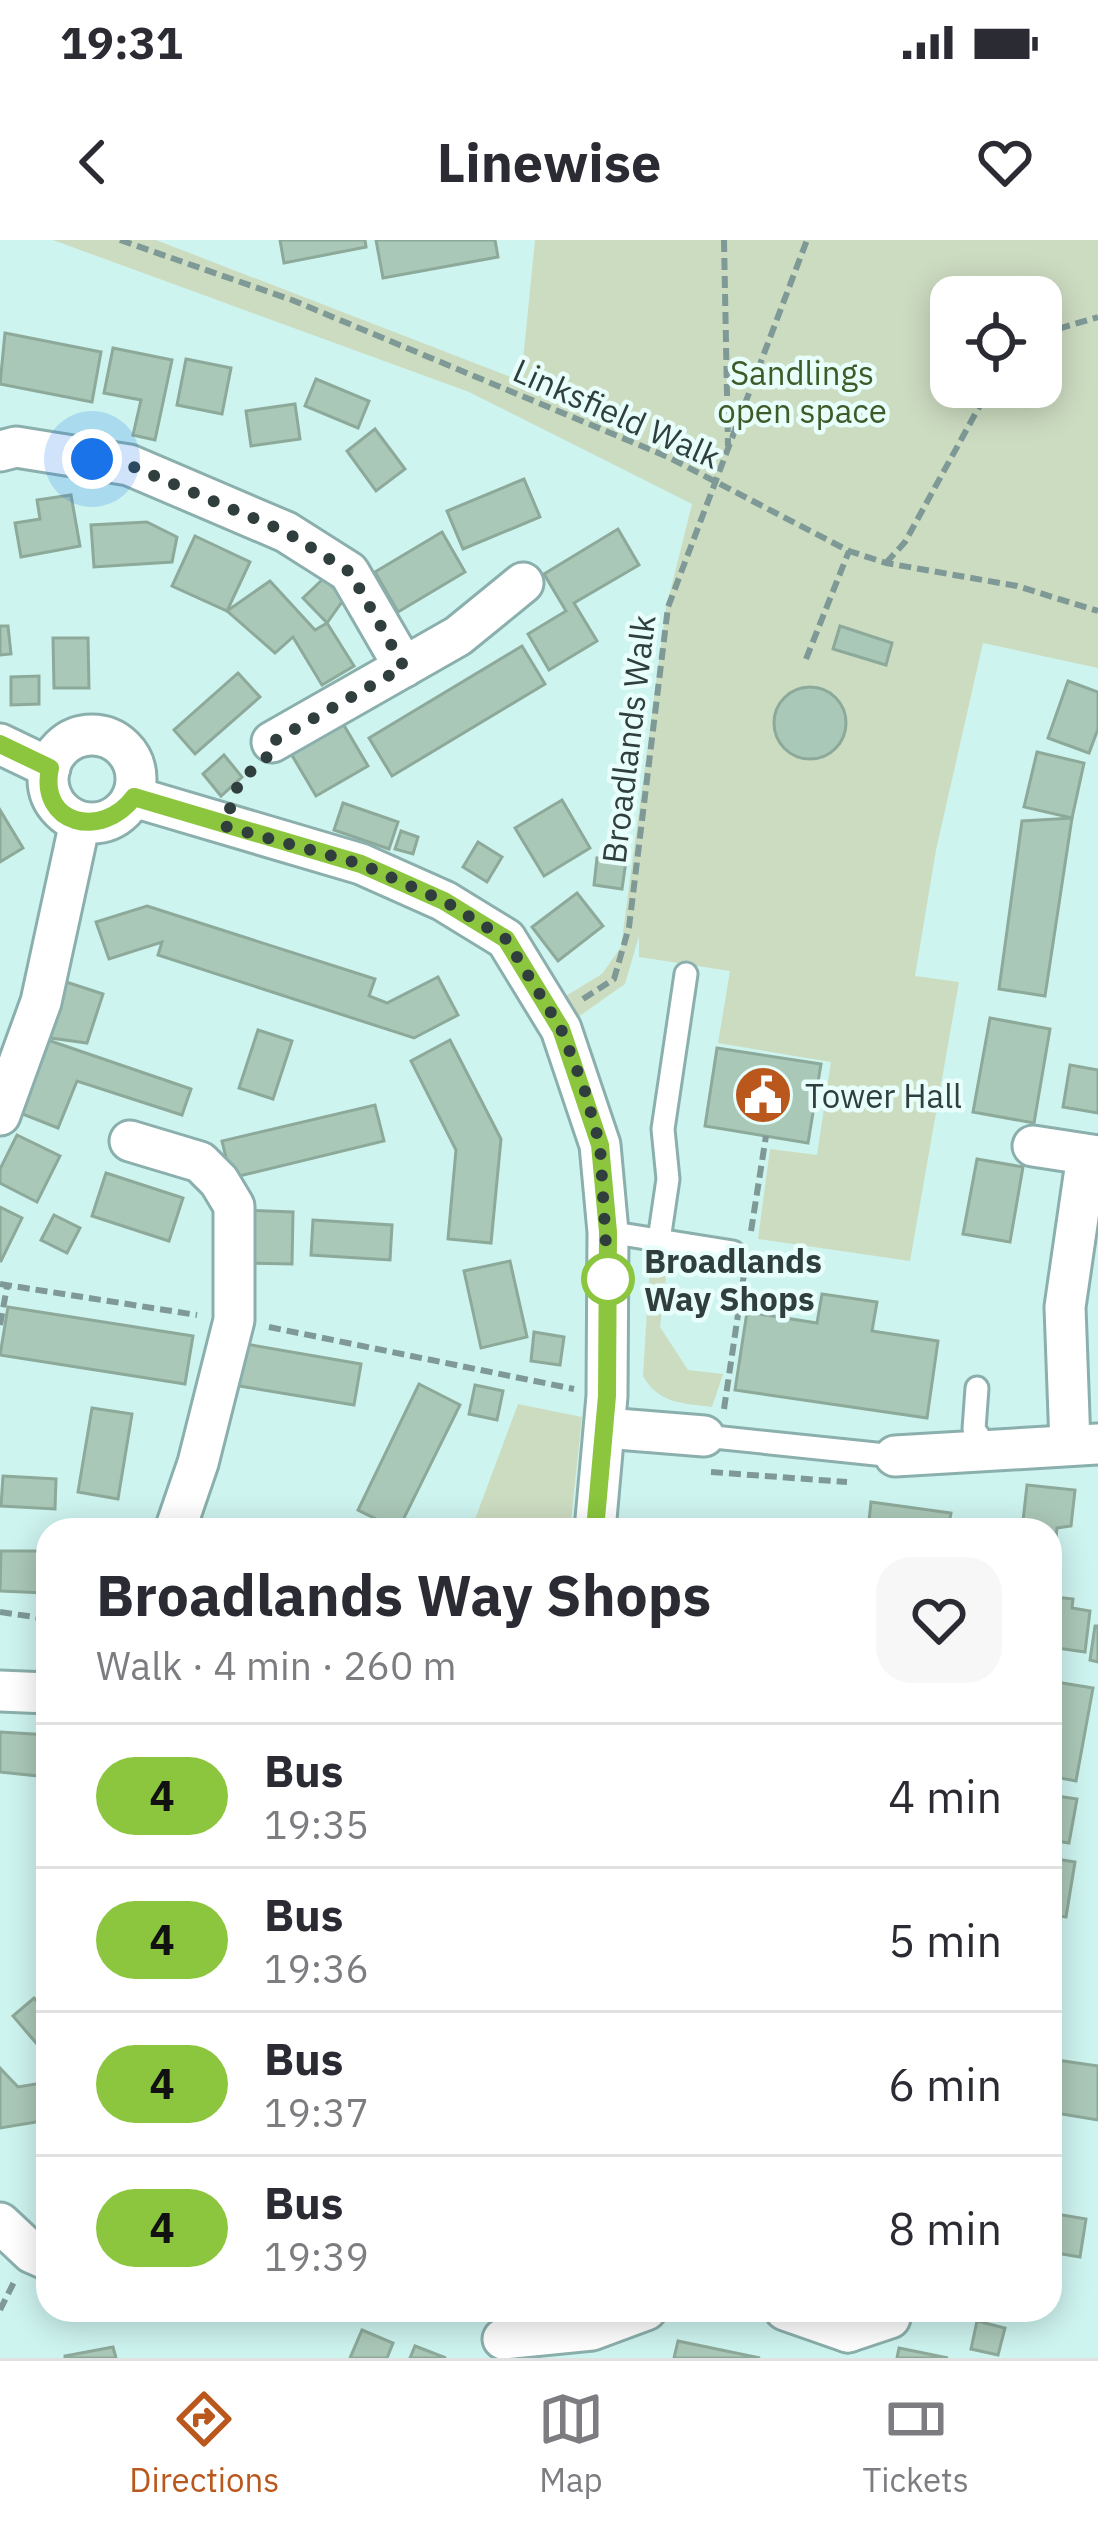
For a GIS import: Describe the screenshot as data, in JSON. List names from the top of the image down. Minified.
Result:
{"streets":{"path":["Linksfield Walk","Broadlands Walk"]},"crossings":[["Linksfield Walk","Broadlands Walk"]],"parks":["Sandlings open space"],"places":{"public building":["Tower Hall"],"other":["Broadlands Way Shops"]},"lines":["bus line 4"],"page":{"status":"19:31","header":"Linewise","heading":["Broadlands Way Shops","Walk · 4 min · 260 m"],"list":[{"mark":"4","name":"Bus","note":"19:35","value":"4 min"},{"mark":"4","name":"Bus","note":"19:36","value":"5 min"},{"mark":"4","name":"Bus","note":"19:37","value":"6 min"},{"mark":"4","name":"Bus","note":"19:39","value":"8 min"}],"tabs":["Directions","Map","Tickets"]}}
